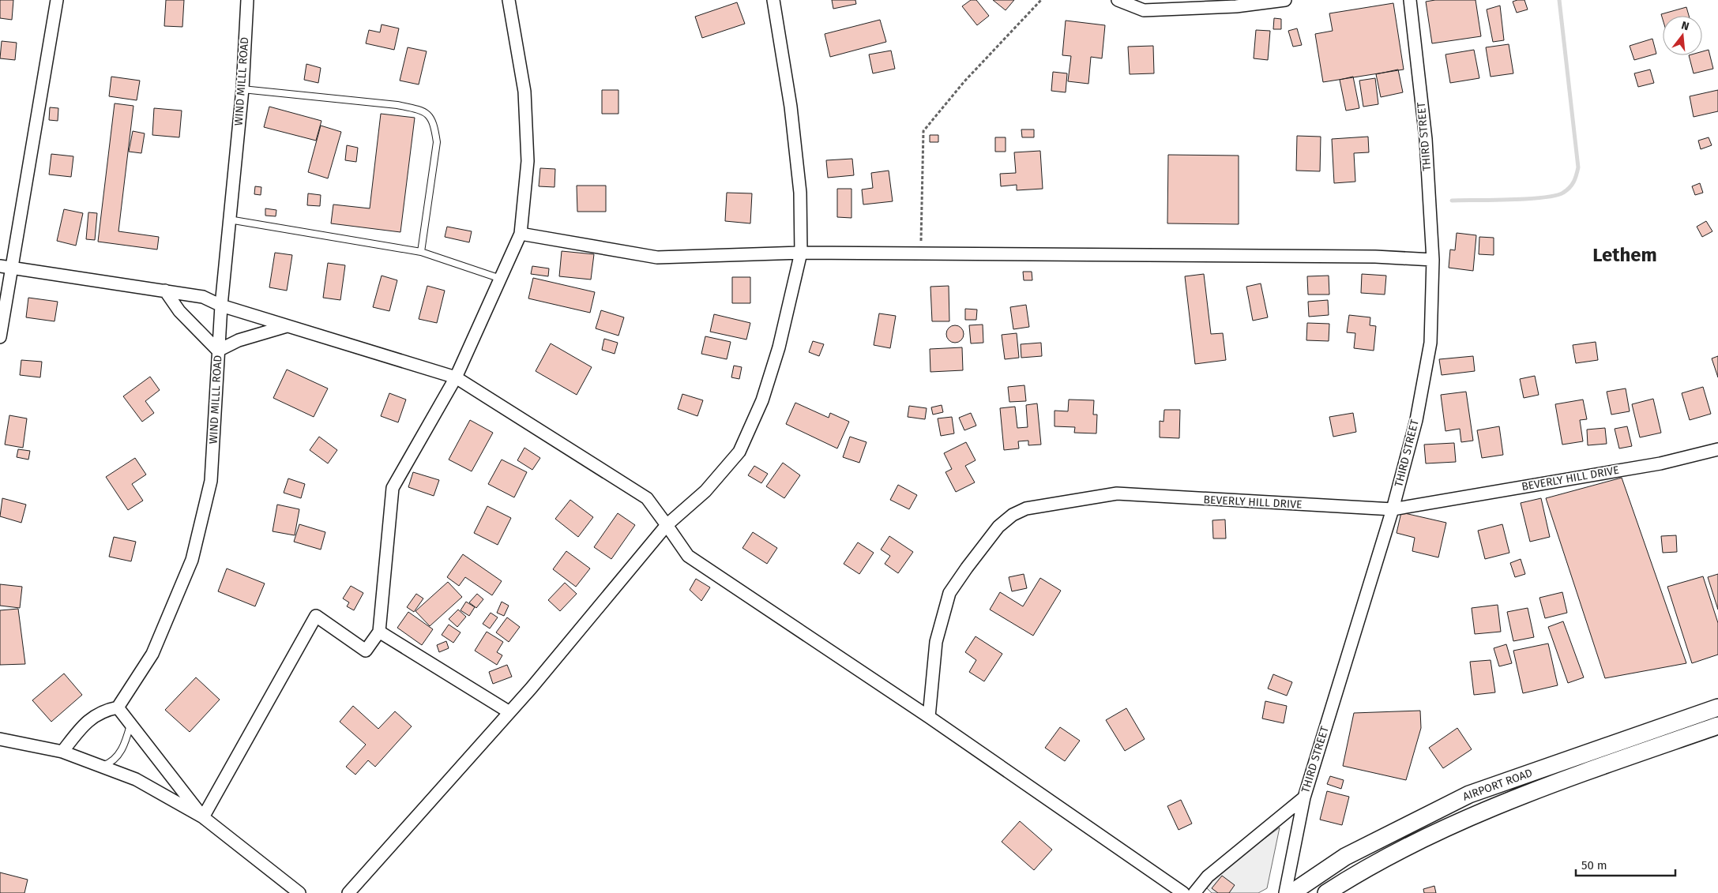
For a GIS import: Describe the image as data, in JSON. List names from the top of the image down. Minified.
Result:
{"streets":{"street":["WIND MILLL ROAD","THIRD STREET","BEVERLY HILL DRIVE","AIRPORT ROAD"]},"crossings":[["THIRD STREET","BEVERLY HILL DRIVE"]],"districts":["Lethem"],"scale_bar":"50 m","north":"top"}
